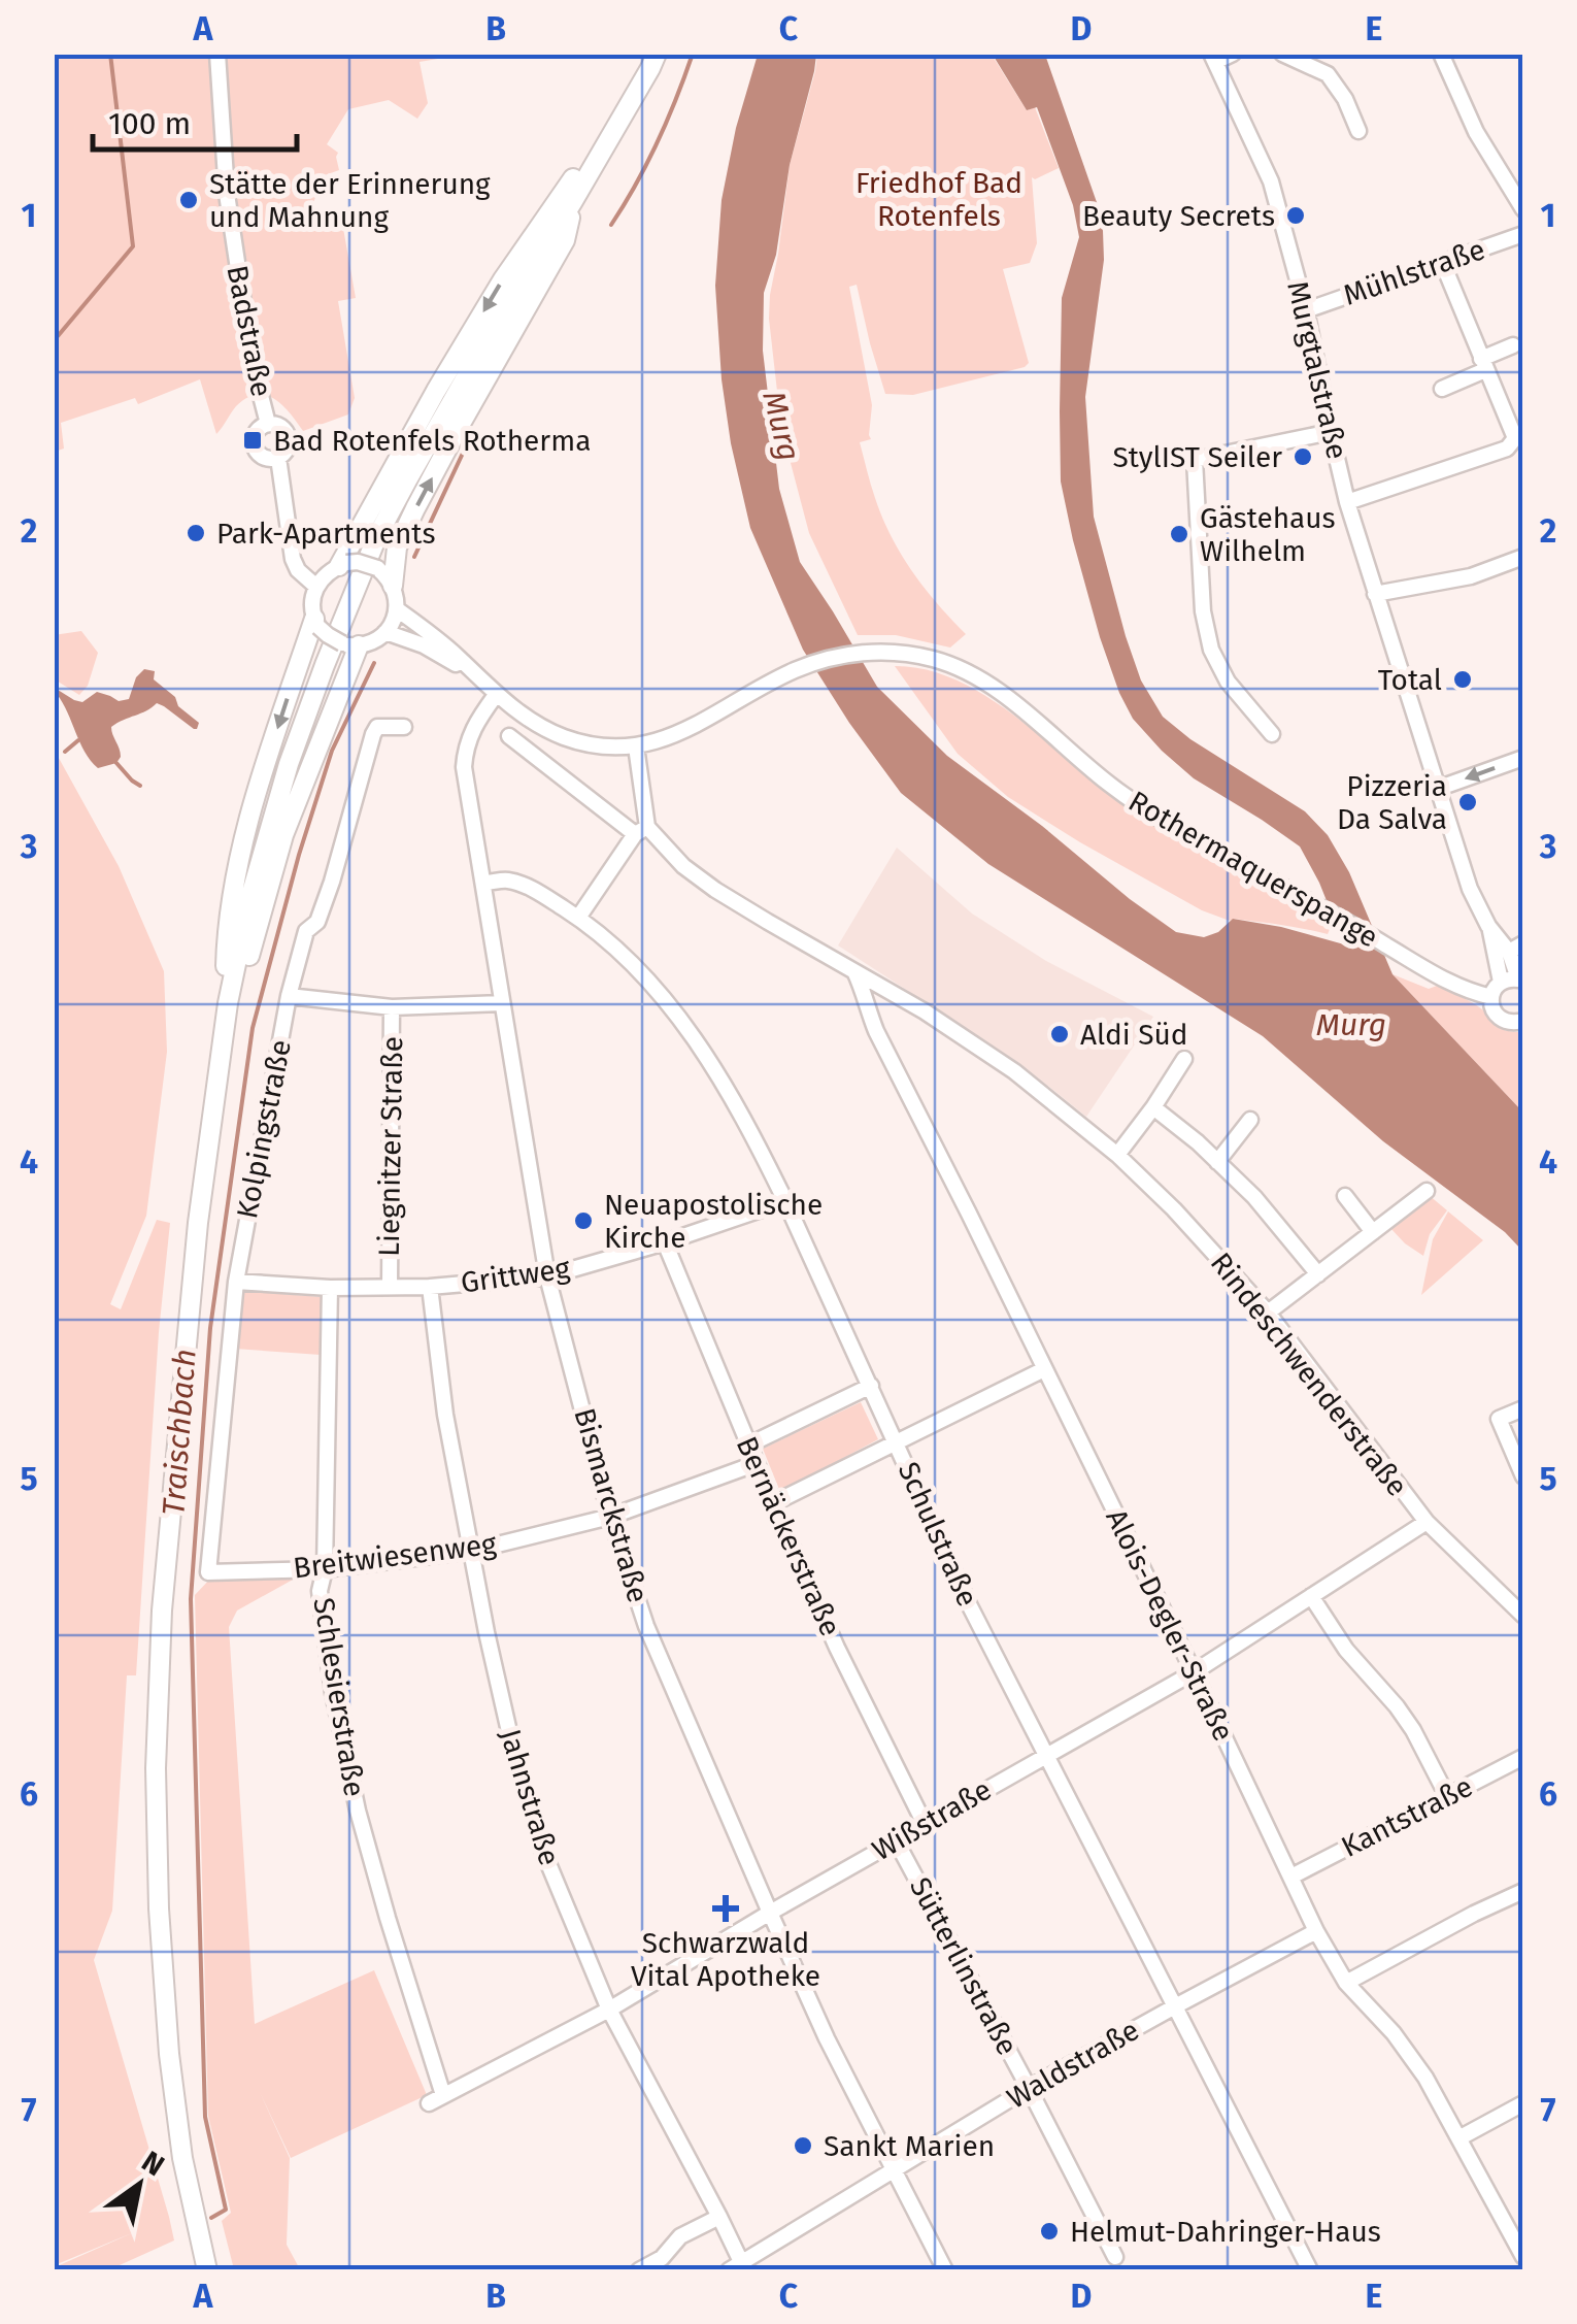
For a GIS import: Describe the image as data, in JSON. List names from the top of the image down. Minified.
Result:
{"streets":{"street":["Mühlstraße","Badstraße","Murgtalstraße","Rothermaquerspange","Kolpingstraße","Liegnitzer Straße","Grittweg","Rindeschwenderstraße","Bismarckstraße","Schulstraße","Bernäckerstraße","Breitwiesenweg","Alois-Degler-Straße","Schlesierstraße","Jahnstraße","Kantstraße","Wißstraße","Sütterlinstraße","Waldstraße"]},"crossings":[["Mühlstraße","Murgtalstraße"],["Kolpingstraße","Grittweg"],["Kolpingstraße","Breitwiesenweg"],["Liegnitzer Straße","Grittweg"],["Grittweg","Bismarckstraße"],["Grittweg","Schulstraße"],["Grittweg","Bernäckerstraße"],["Grittweg","Schlesierstraße"],["Grittweg","Jahnstraße"],["Rindeschwenderstraße","Alois-Degler-Straße"],["Rindeschwenderstraße","Wißstraße"],["Bismarckstraße","Schulstraße"],["Bismarckstraße","Breitwiesenweg"],["Bismarckstraße","Wißstraße"],["Bismarckstraße","Waldstraße"],["Schulstraße","Wißstraße"],["Schulstraße","Waldstraße"],["Bernäckerstraße","Breitwiesenweg"],["Bernäckerstraße","Wißstraße"],["Breitwiesenweg","Schlesierstraße"],["Breitwiesenweg","Jahnstraße"],["Alois-Degler-Straße","Kantstraße"],["Alois-Degler-Straße","Wißstraße"],["Alois-Degler-Straße","Waldstraße"],["Schlesierstraße","Wißstraße"],["Jahnstraße","Wißstraße"],["Jahnstraße","Waldstraße"],["Wißstraße","Sütterlinstraße"],["Sütterlinstraße","Waldstraße"]],"water":["Murg","Traischbach"],"parks":["Friedhof Bad Rotenfels"],"places":{"other":["Stätte der Erinnerung und Mahnung","Beauty Secrets","StylIST Seiler","Park-Apartments","Gästehaus Wilhelm","Total","Pizzeria Da Salva","Aldi Süd","Neuapostolische Kirche","Sankt Marien","Helmut-Dahringer-Haus"],"transit":["Bad Rotenfels Rotherma"],"health":["Schwarzwald Vital Apotheke"]},"scale_bar":"100 m","north":"top right","grid":{"columns":["A","B","C","D","E"],"rows":["1","2","3","4","5","6","7"]}}
